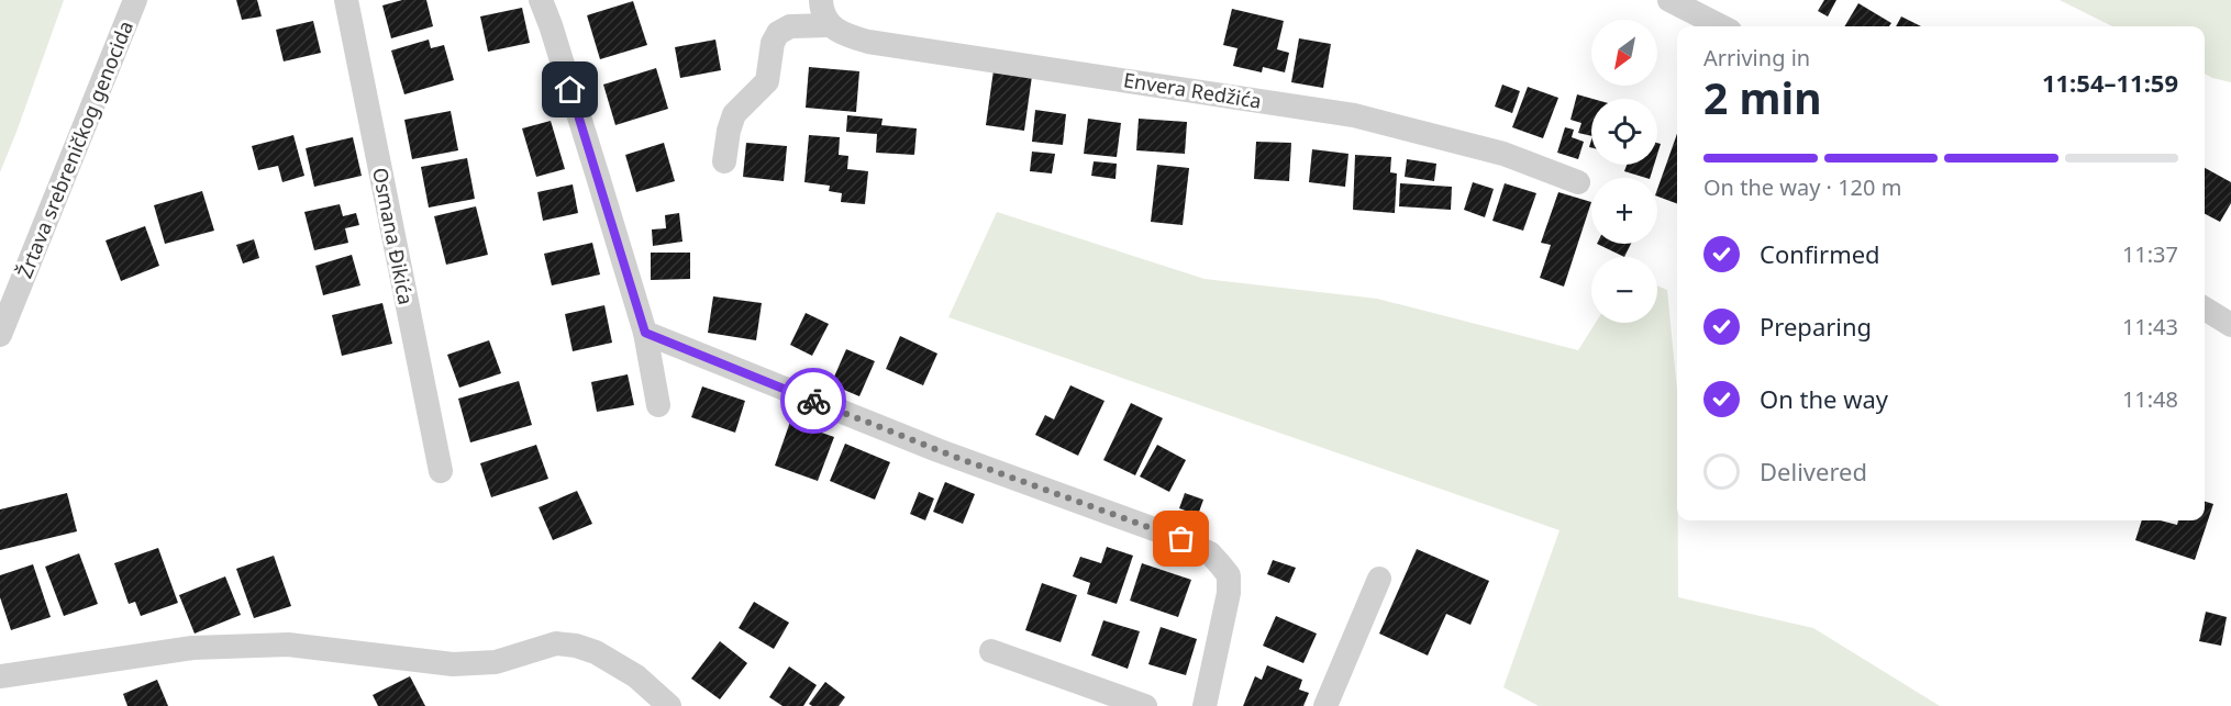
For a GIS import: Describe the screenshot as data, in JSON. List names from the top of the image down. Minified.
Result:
{"streets":{"street":["Envera Redžića","Žrtava srebreničkog genocida","Osmana Đikića"]},"north":"bottom left","page":{"map_buttons":["+","−"],"heading":["2 min","Arriving in","11:54–11:59"],"bar":"On the way · 120 m","list":[["Confirmed","11:37"],["Preparing","11:43"],["On the way","11:48"],"Delivered"]}}
